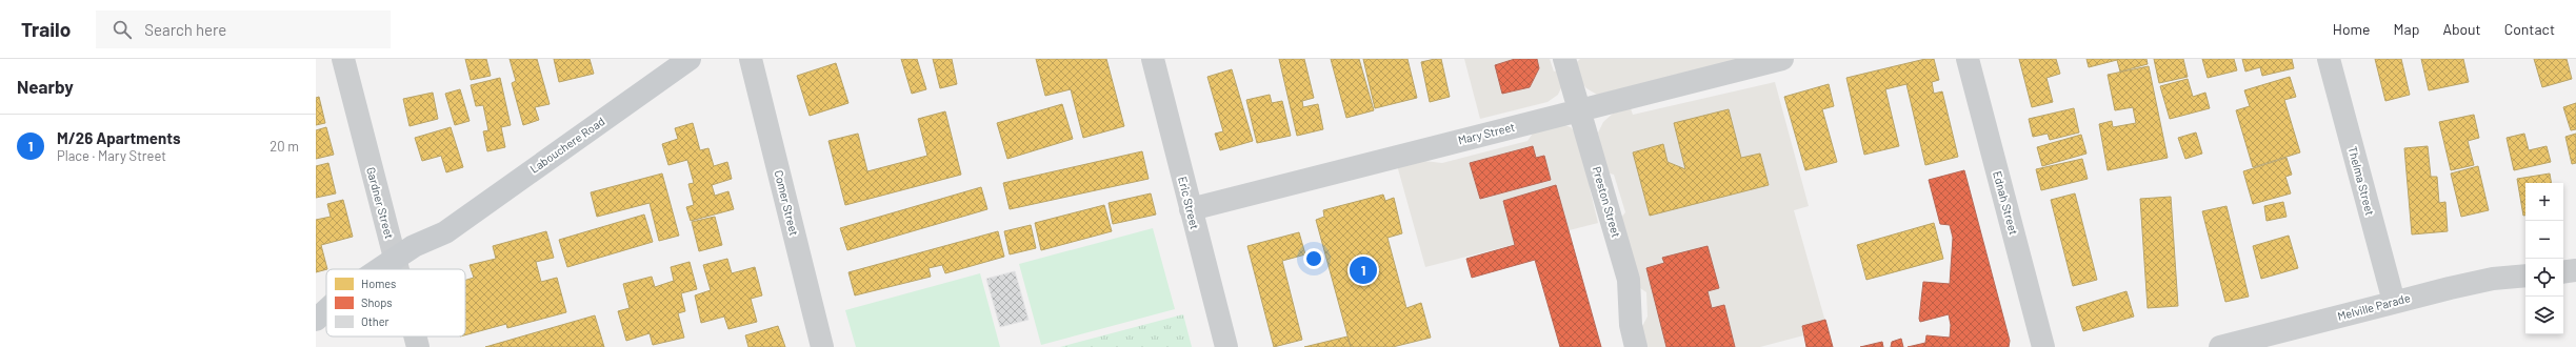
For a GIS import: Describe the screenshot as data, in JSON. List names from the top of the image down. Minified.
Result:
{"streets":{"main road":["Labouchere Road"],"street":["Mary Street","Thelma Street","Preston Street","Gardner Street","Comer Street","Eric Street","Ednah Street","Melville Parade"]},"crossings":[["Mary Street","Preston Street"],["Mary Street","Eric Street"],["Labouchere Road","Gardner Street"],["Thelma Street","Melville Parade"]],"legend":["Homes","Shops","Other"],"page":{"header":"Trailo","search":"Search here","nav":["Home","Map","About","Contact"],"heading":"Nearby","list":[{"mark":"1","name":"M/26 Apartments","note":"Place · Mary Street","value":"20 m"}],"map_buttons":["+","−"],"pins":"1"}}
